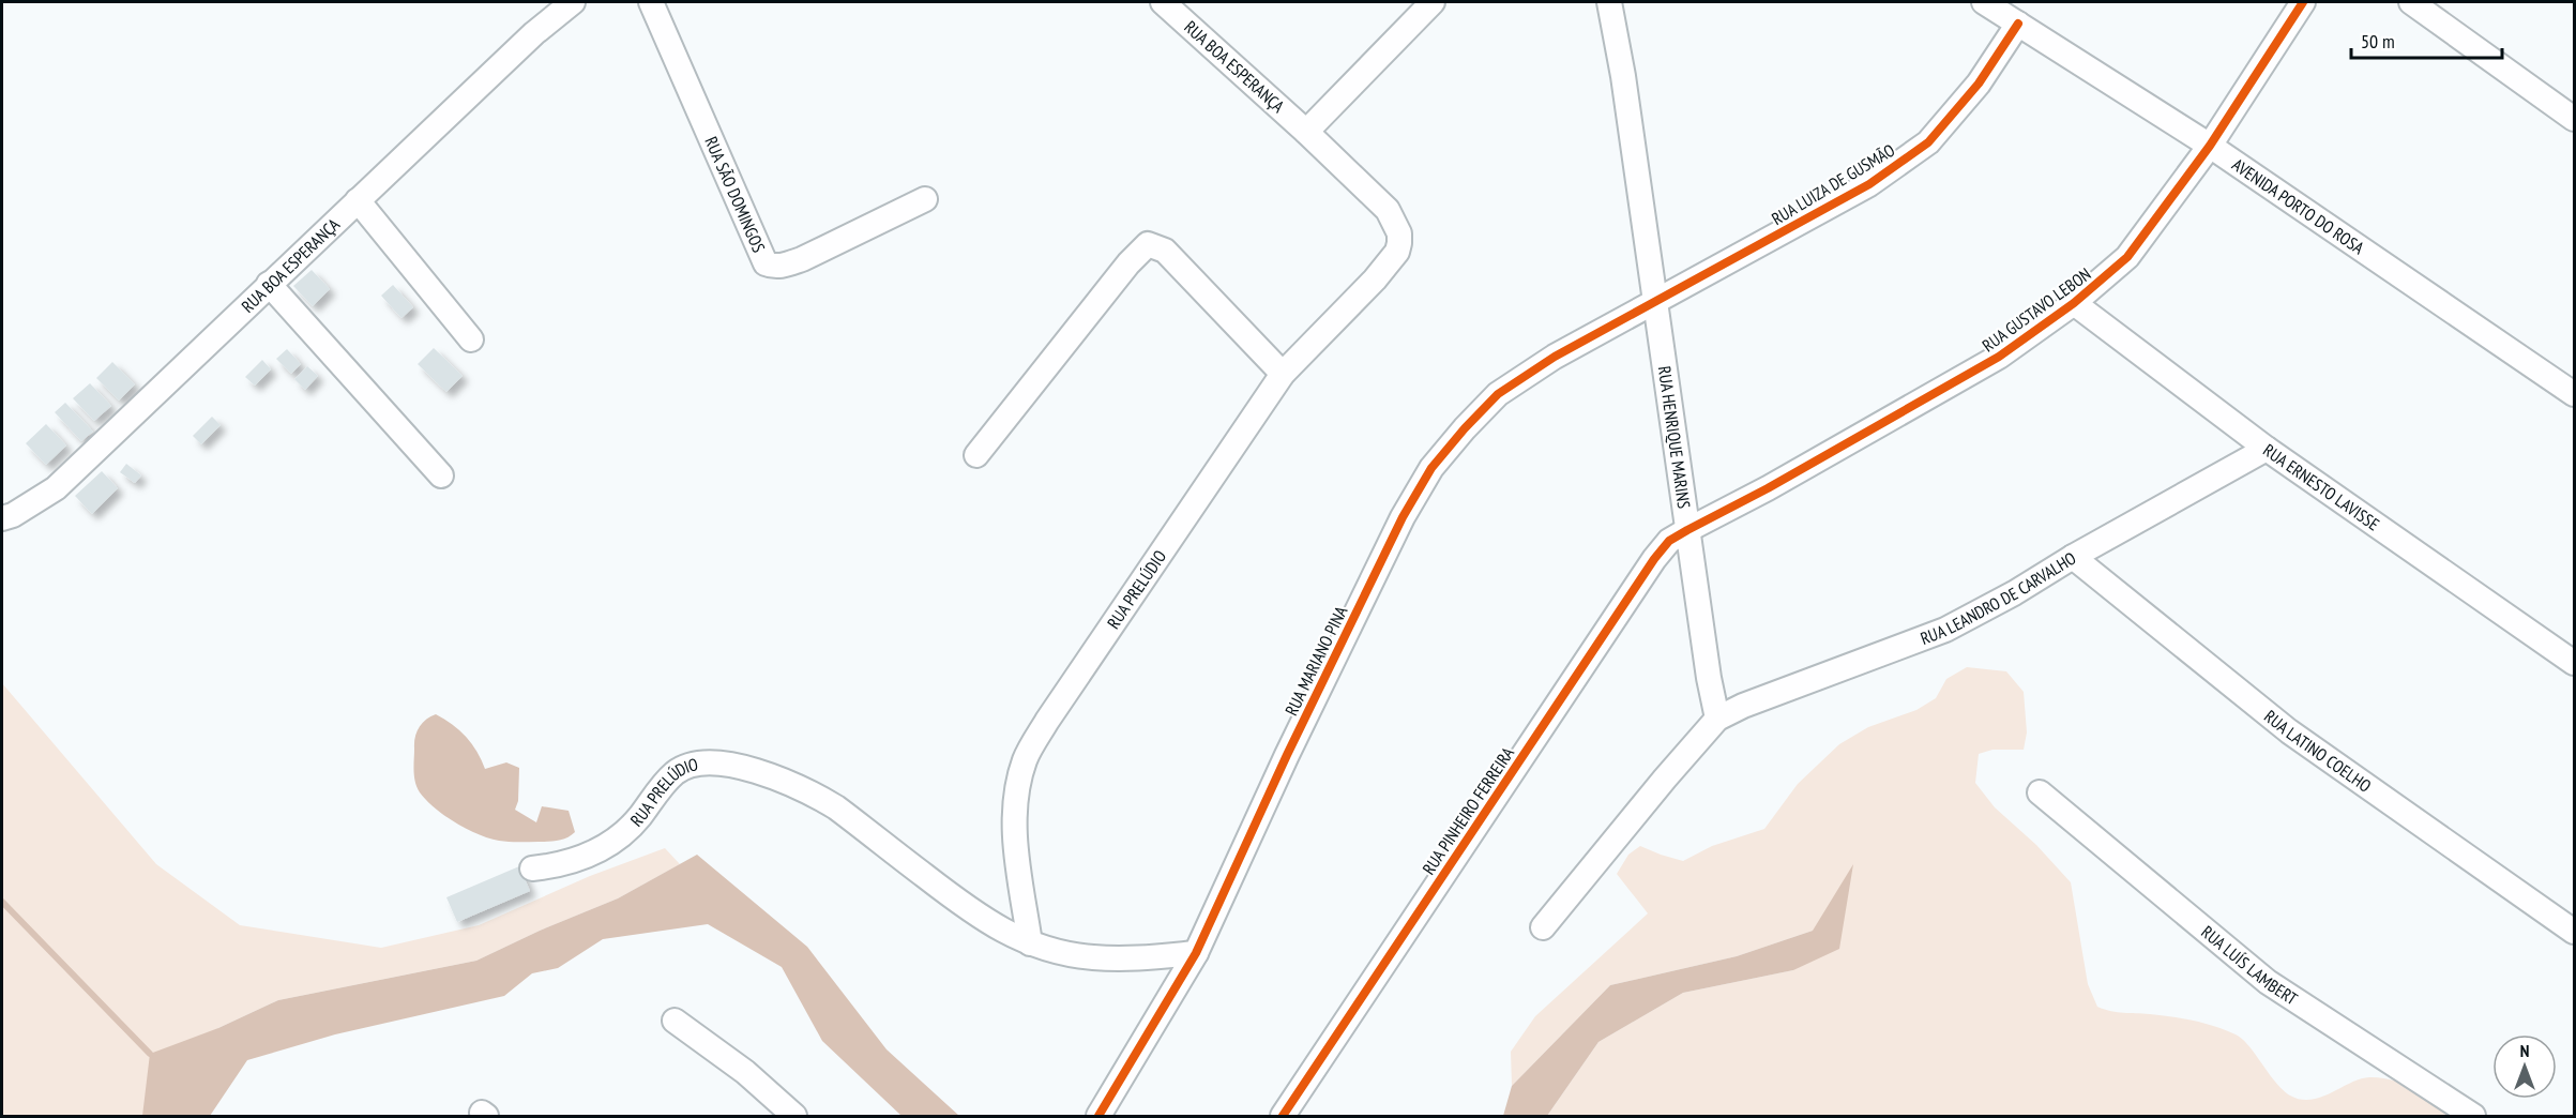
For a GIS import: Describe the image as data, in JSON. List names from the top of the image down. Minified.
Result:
{"streets":{"street":["RUA BOA ESPERANÇA","RUA LUIZA DE GUSMÃO","RUA SÃO DOMINGOS","AVENIDA PORTO DO ROSA","RUA GUSTAVO LEBON","RUA HENRIQUE MARINS","RUA ERNESTO LAVISSE","RUA PRELÚDIO","RUA LEANDRO DE CARVALHO","RUA MARIANO PINA","RUA LATINO COELHO","RUA PINHEIRO FERREIRA","RUA LUÍS LAMBERT"]},"crossings":[["RUA BOA ESPERANÇA","RUA PRELÚDIO"],["RUA LUIZA DE GUSMÃO","AVENIDA PORTO DO ROSA"],["RUA LUIZA DE GUSMÃO","RUA HENRIQUE MARINS"],["RUA LUIZA DE GUSMÃO","RUA MARIANO PINA"],["AVENIDA PORTO DO ROSA","RUA GUSTAVO LEBON"],["RUA GUSTAVO LEBON","RUA HENRIQUE MARINS"],["RUA GUSTAVO LEBON","RUA ERNESTO LAVISSE"],["RUA GUSTAVO LEBON","RUA PINHEIRO FERREIRA"],["RUA HENRIQUE MARINS","RUA LEANDRO DE CARVALHO"],["RUA HENRIQUE MARINS","RUA MARIANO PINA"],["RUA HENRIQUE MARINS","RUA PINHEIRO FERREIRA"],["RUA ERNESTO LAVISSE","RUA LEANDRO DE CARVALHO"],["RUA PRELÚDIO","RUA MARIANO PINA"],["RUA LEANDRO DE CARVALHO","RUA LATINO COELHO"]],"scale_bar":"50 m","north":"top"}
